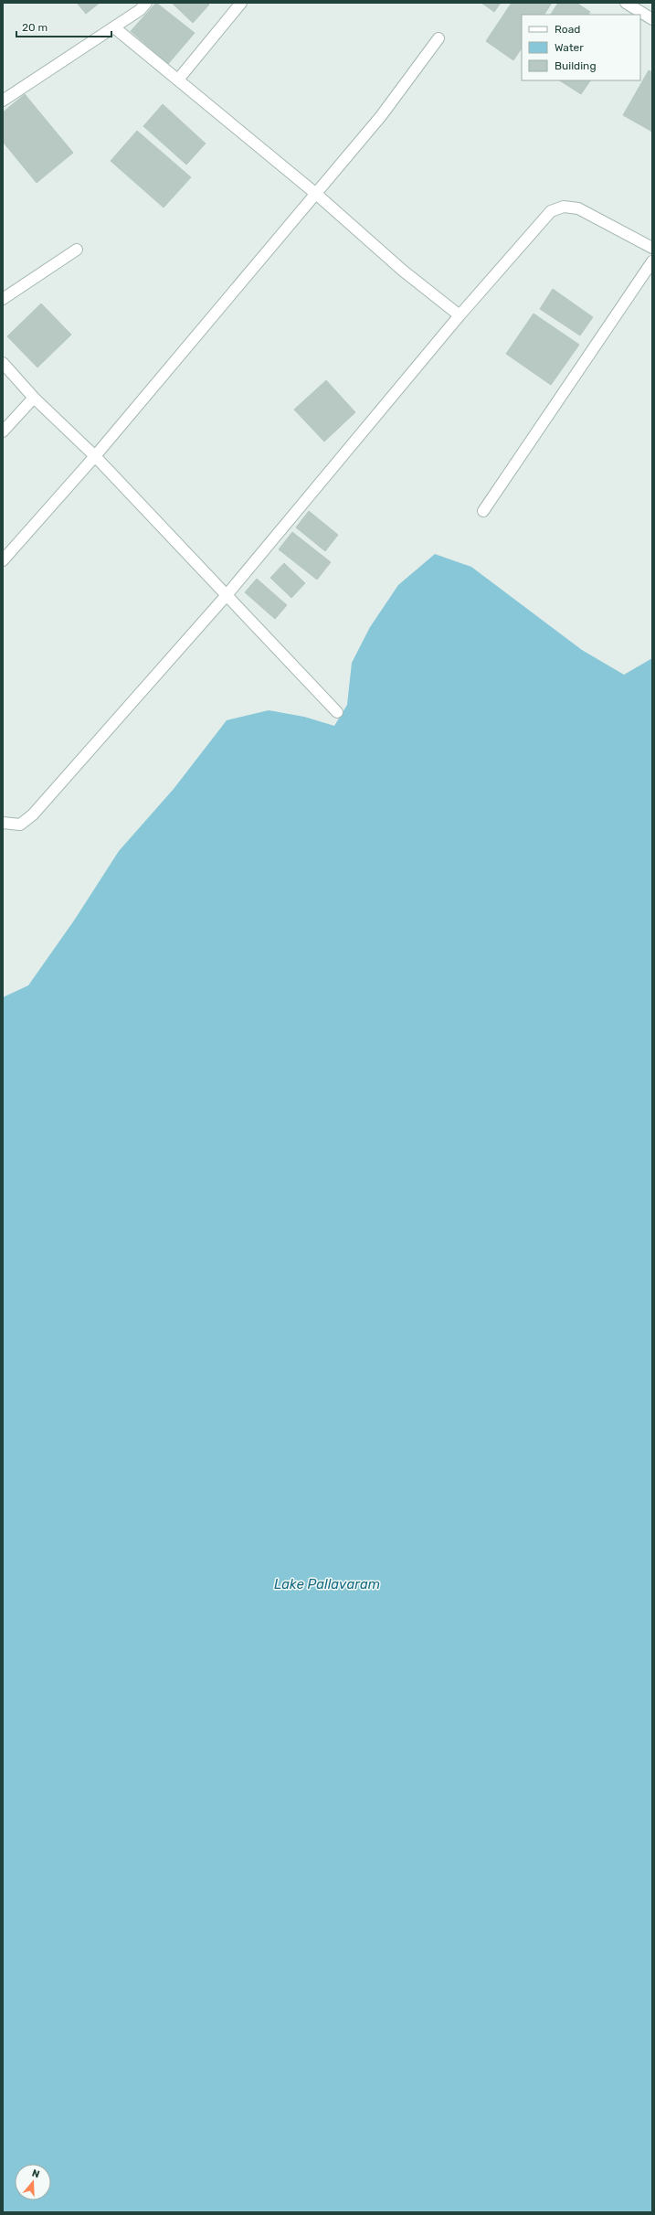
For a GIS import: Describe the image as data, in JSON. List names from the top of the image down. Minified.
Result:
{"water":["Lake Pallavaram"],"legend":["Road","Water","Building"],"scale_bar":"20 m","north":"top"}
